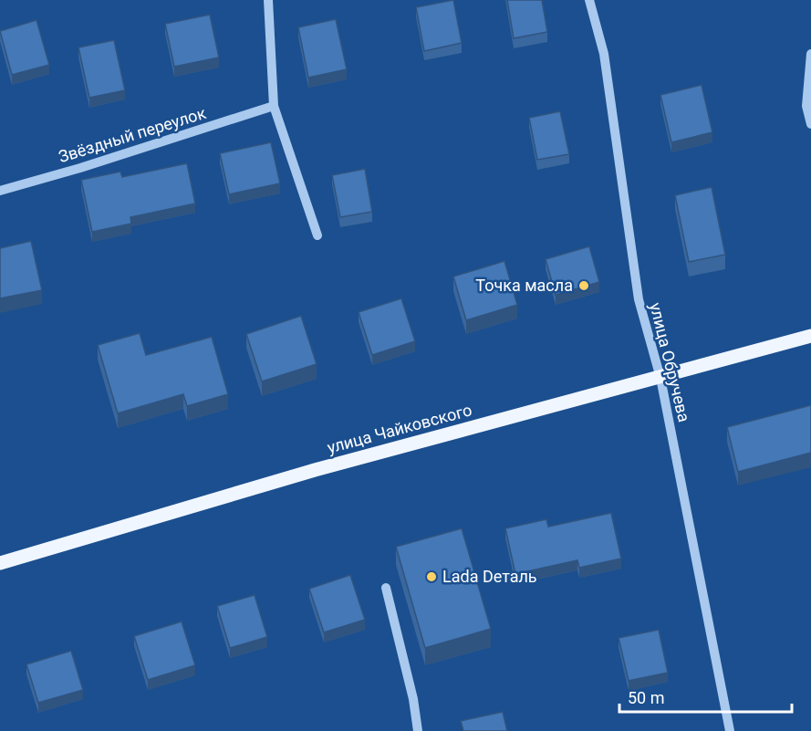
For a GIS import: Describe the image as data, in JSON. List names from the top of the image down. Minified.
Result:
{"streets":{"main road":["улица Чайковского"],"street":["Звёздный переулок","улица Обручева"]},"crossings":[["улица Обручева","улица Чайковского"]],"places":["Точка масла","Lada Dеталь"],"scale_bar":"50 m"}
